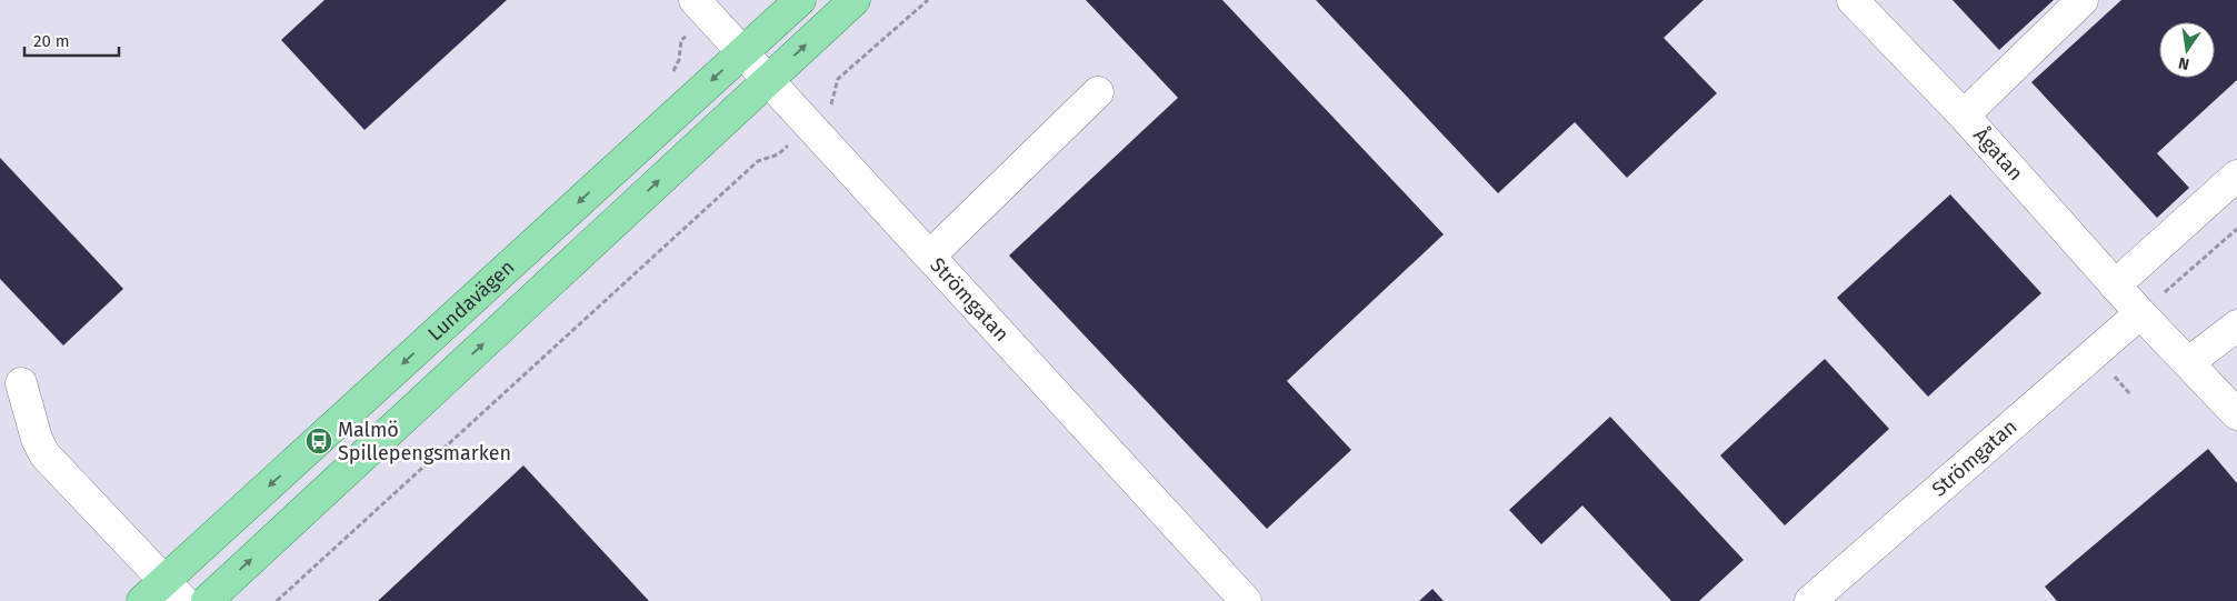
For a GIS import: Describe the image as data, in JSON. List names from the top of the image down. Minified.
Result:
{"streets":{"main road":["Lundavägen"],"street":["Ågatan","Strömgatan"]},"crossings":[["Ågatan","Strömgatan"],["Strömgatan","Lundavägen"]],"places":{"bus stop":["Malmö Spillepengsmarken"]},"scale_bar":"20 m","north":"bottom"}
